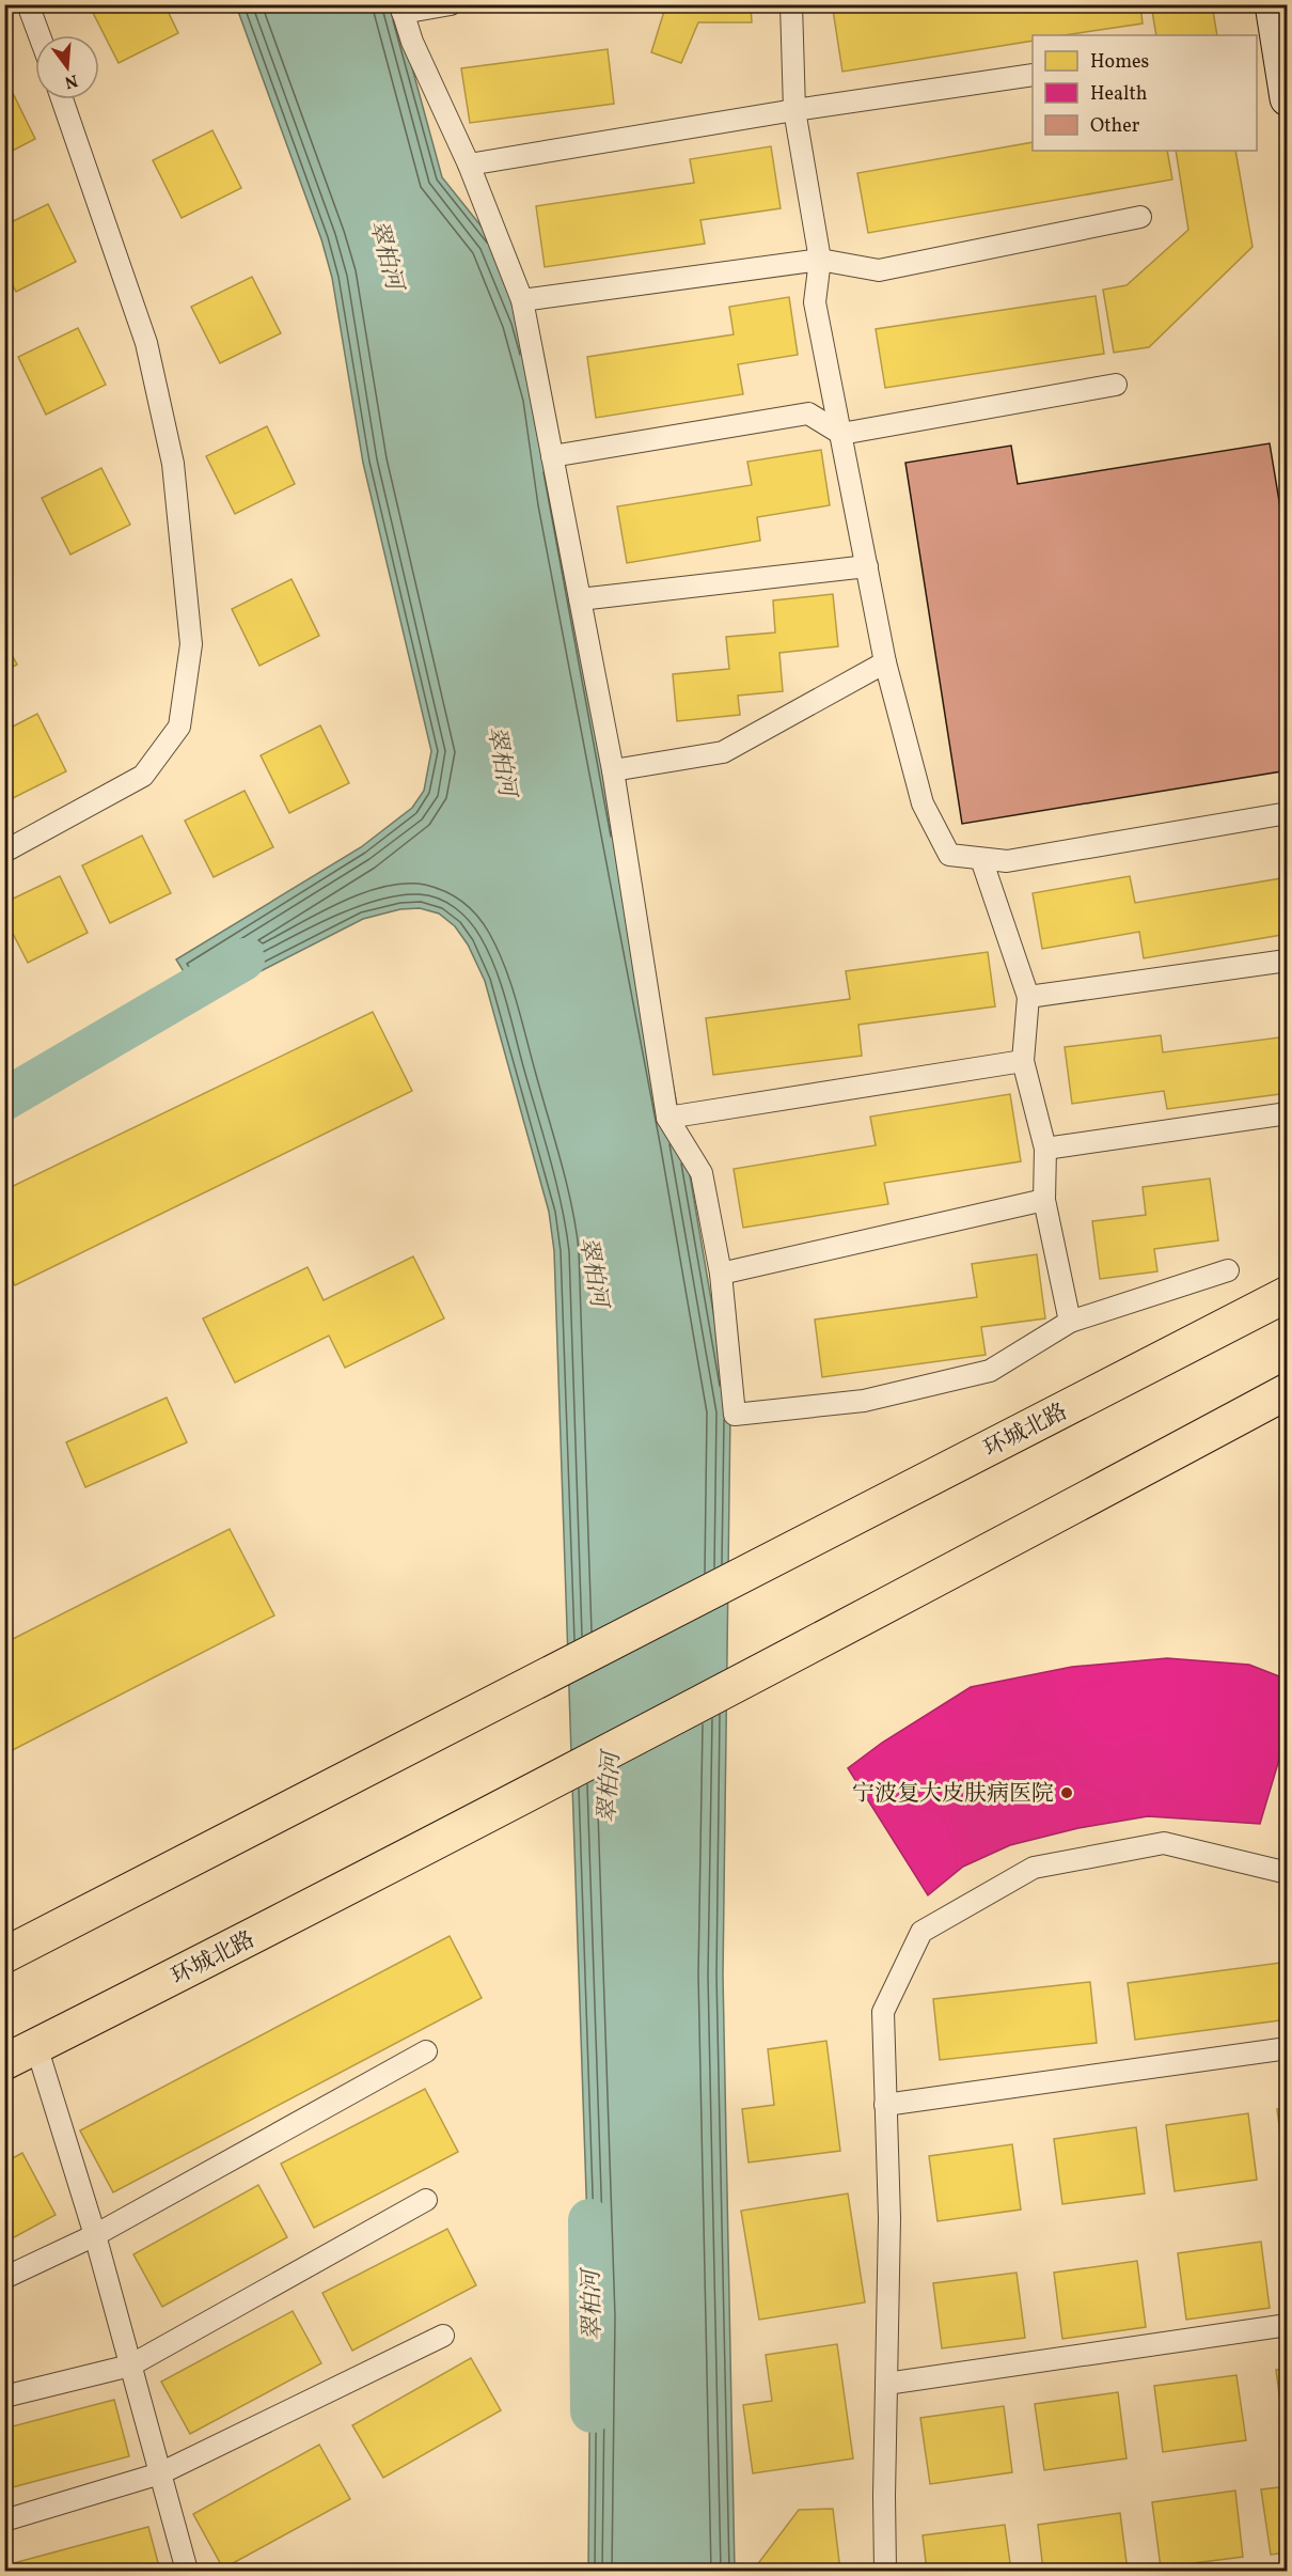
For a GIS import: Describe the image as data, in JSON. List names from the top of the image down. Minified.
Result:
{"streets":{"main road":["环城北路"]},"water":["翠柏河"],"places":["宁波复大皮肤病医院"],"legend":["Homes","Health","Other"],"north":"bottom"}
